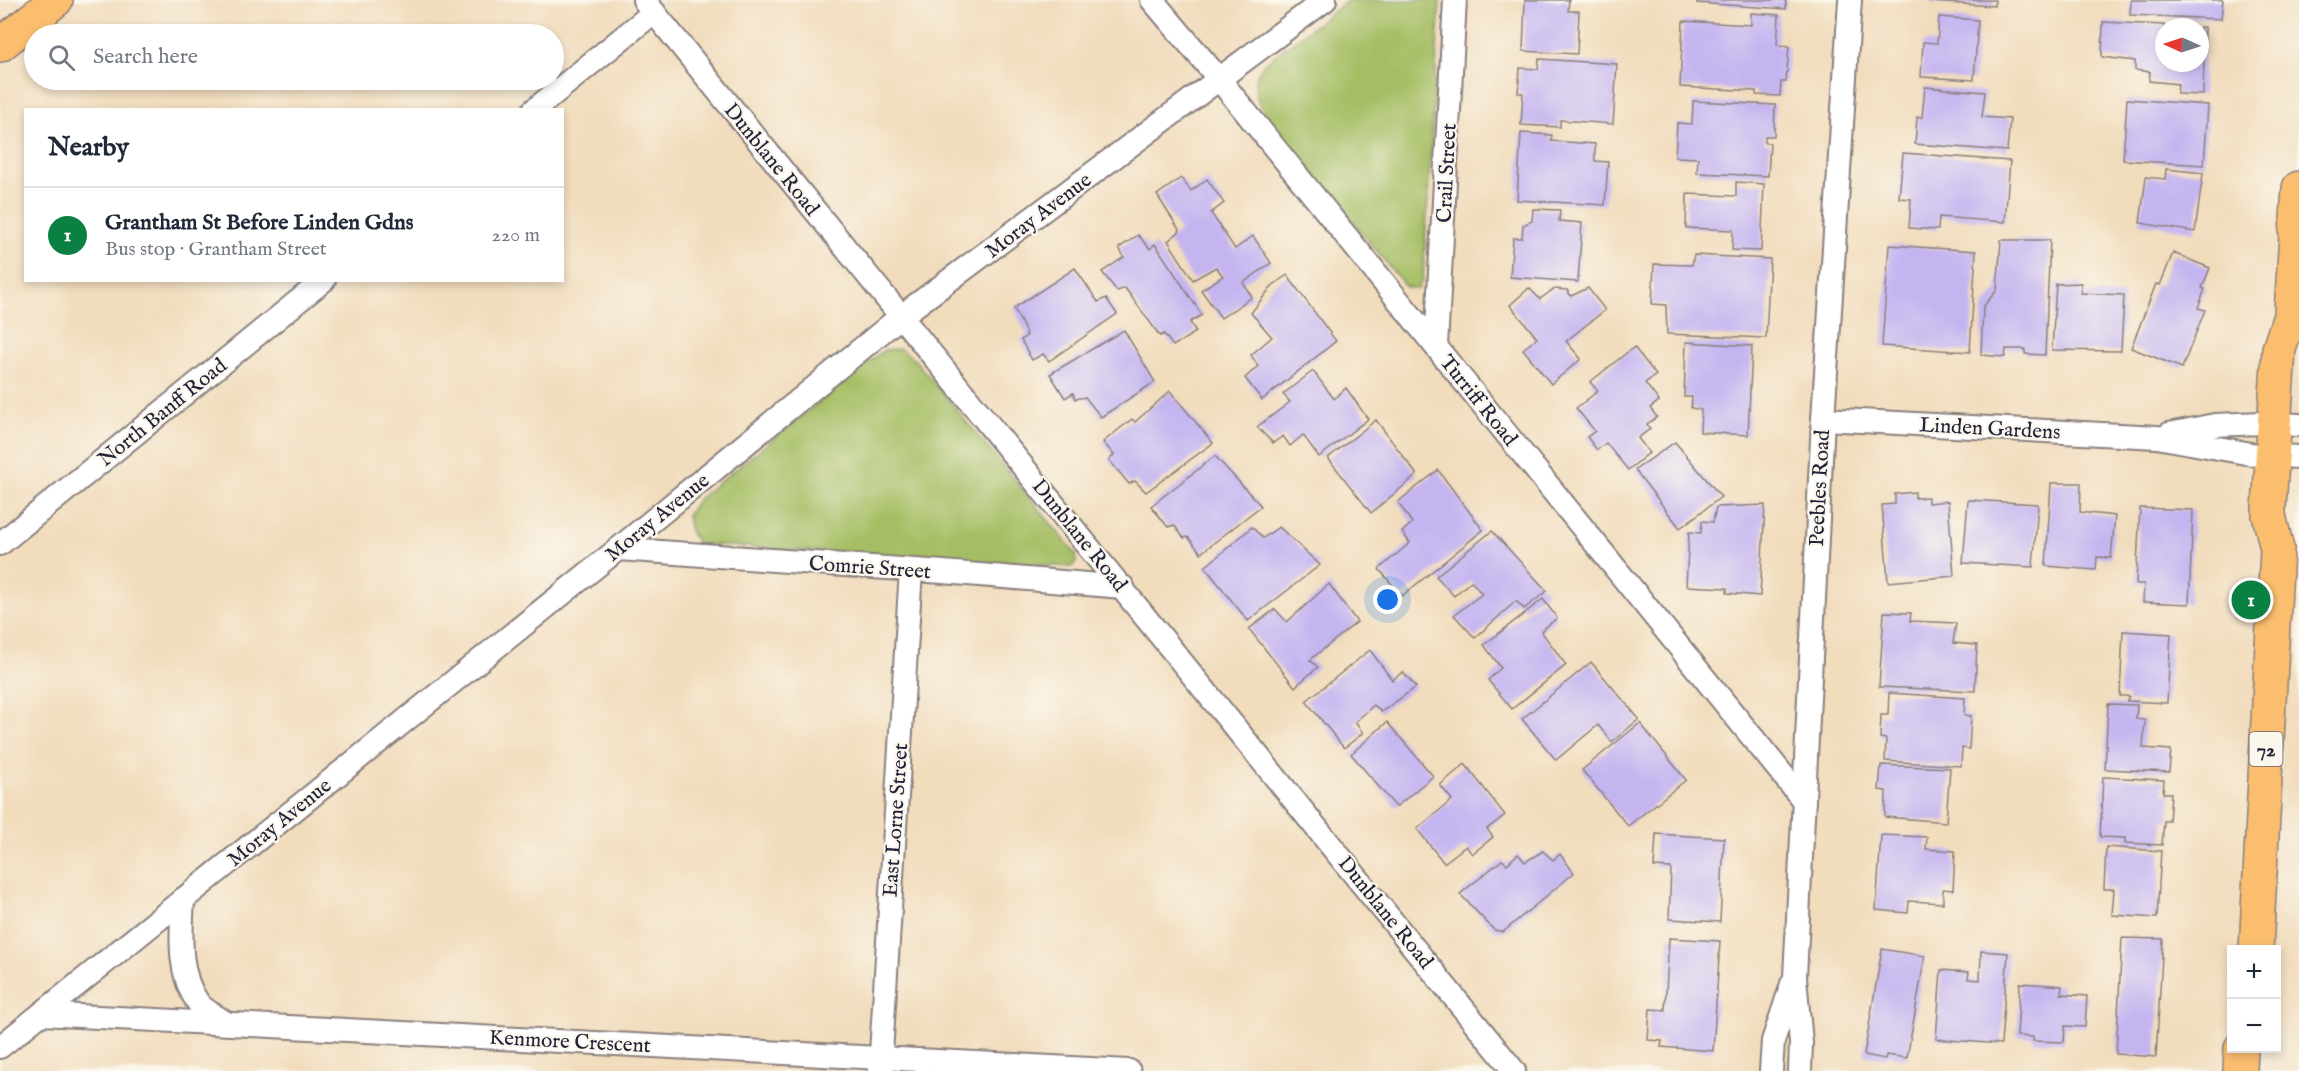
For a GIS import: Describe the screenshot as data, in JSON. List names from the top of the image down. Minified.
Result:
{"streets":{"main road":["72"],"street":["Dunblane Road","Crail Street","Moray Avenue","Turriff Road","North Banff Road","Linden Gardens","Peebles Road","Comrie Street","East Lorne Street","Kenmore Crescent"]},"crossings":[["Dunblane Road","Moray Avenue"],["Dunblane Road","Comrie Street"],["Crail Street","Turriff Road"],["Moray Avenue","Turriff Road"],["Moray Avenue","Comrie Street"],["Moray Avenue","Kenmore Crescent"],["Turriff Road","Peebles Road"],["Linden Gardens","Peebles Road"],["Linden Gardens","72"],["Comrie Street","East Lorne Street"],["East Lorne Street","Kenmore Crescent"]],"north":"left","page":{"search":"Search here","heading":"Nearby","list":[{"mark":"1","name":"Grantham St Before Linden Gdns","note":"Bus stop · Grantham Street","value":"220 m"}],"pins":"1","map_buttons":["+","−"]}}
